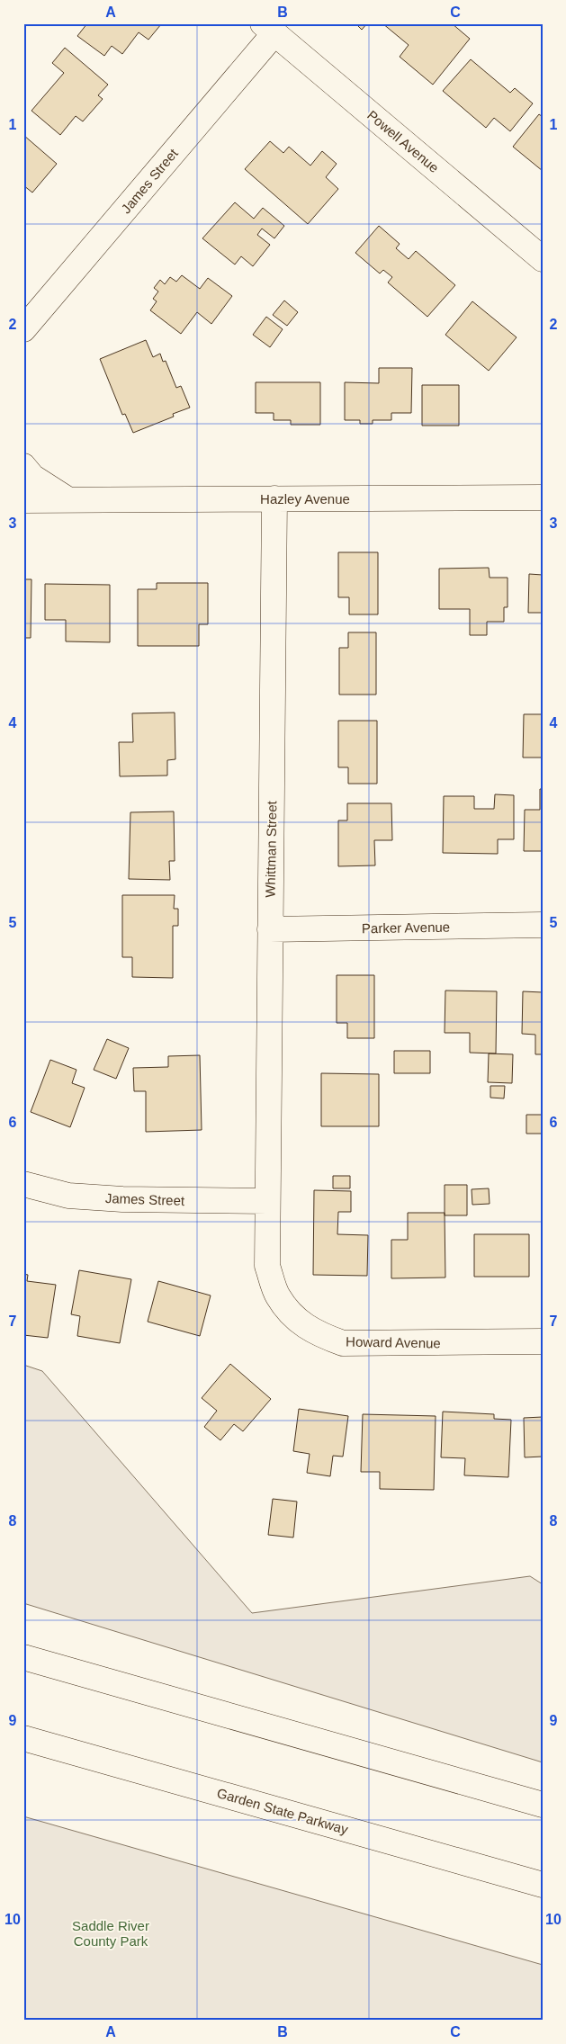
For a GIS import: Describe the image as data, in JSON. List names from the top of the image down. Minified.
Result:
{"streets":{"main road":["Powell Avenue","James Street","Hazley Avenue","Whittman Street","Parker Avenue","Howard Avenue","Garden State Parkway"]},"crossings":[["Powell Avenue","James Street"],["James Street","Whittman Street"],["James Street","Howard Avenue"],["Hazley Avenue","Whittman Street"],["Whittman Street","Parker Avenue"],["Whittman Street","Howard Avenue"]],"parks":["Saddle River County Park"],"grid":{"columns":["A","B","C"],"rows":["1","2","3","4","5","6","7","8","9","10"]}}
